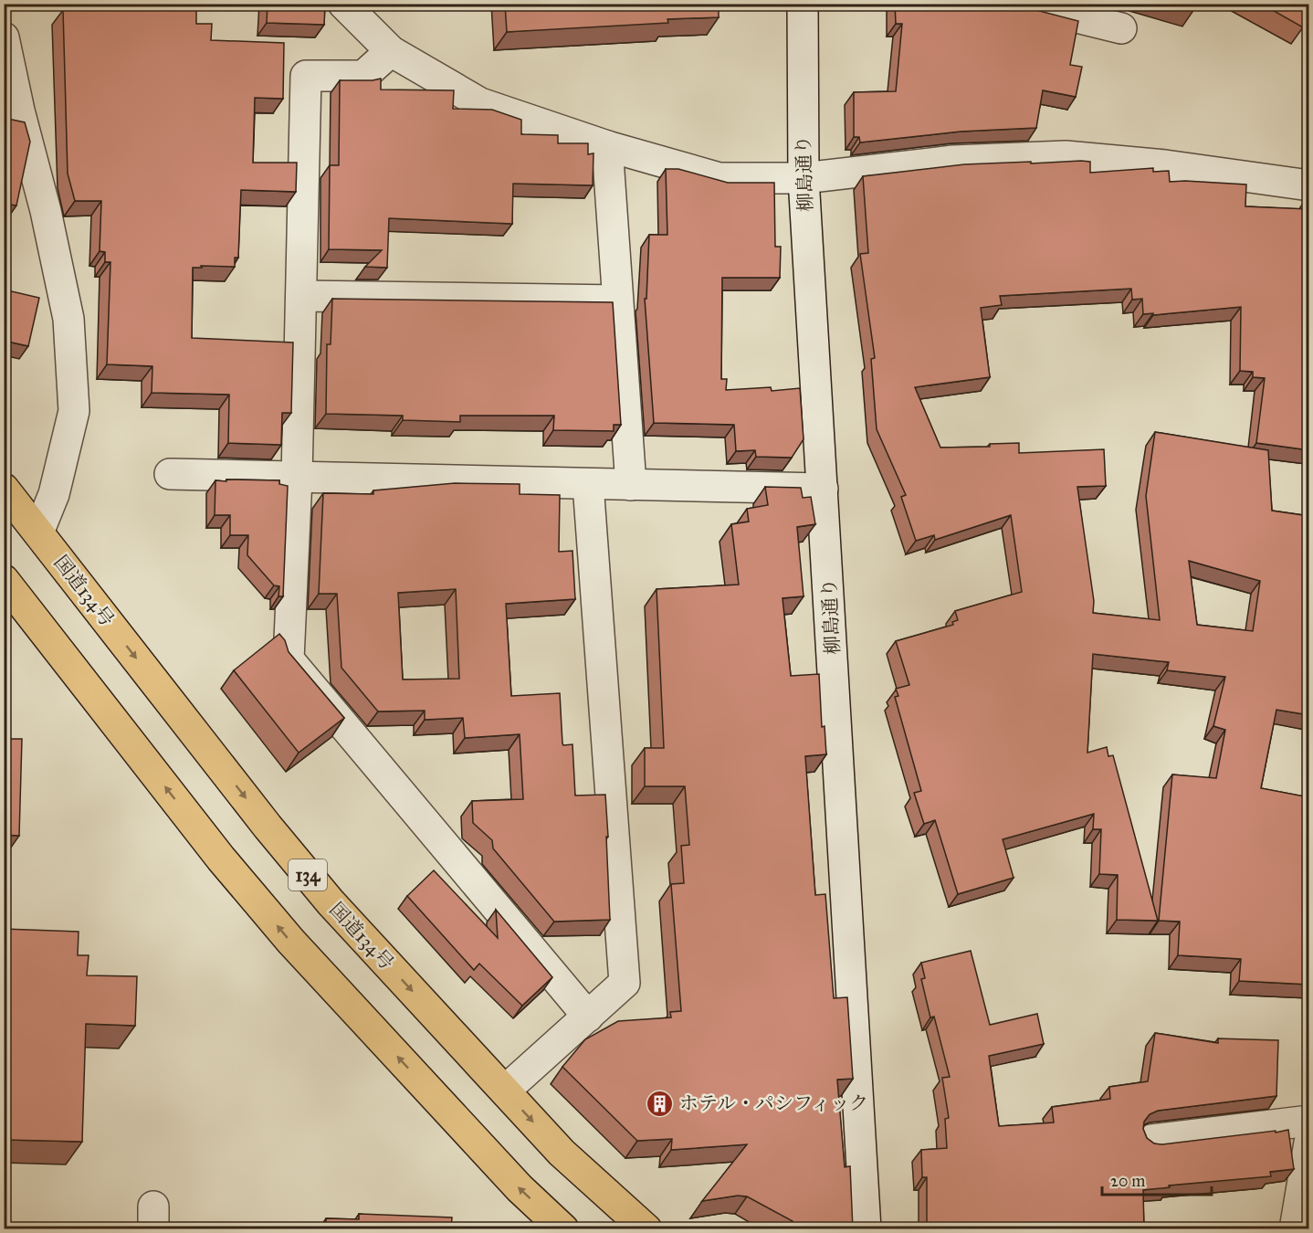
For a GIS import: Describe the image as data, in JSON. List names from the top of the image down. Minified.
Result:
{"streets":{"highway":["国道134号","134"],"street":["柳島通り"]},"places":{"building":["ホテル・パシフィック"]},"scale_bar":"20 m"}
